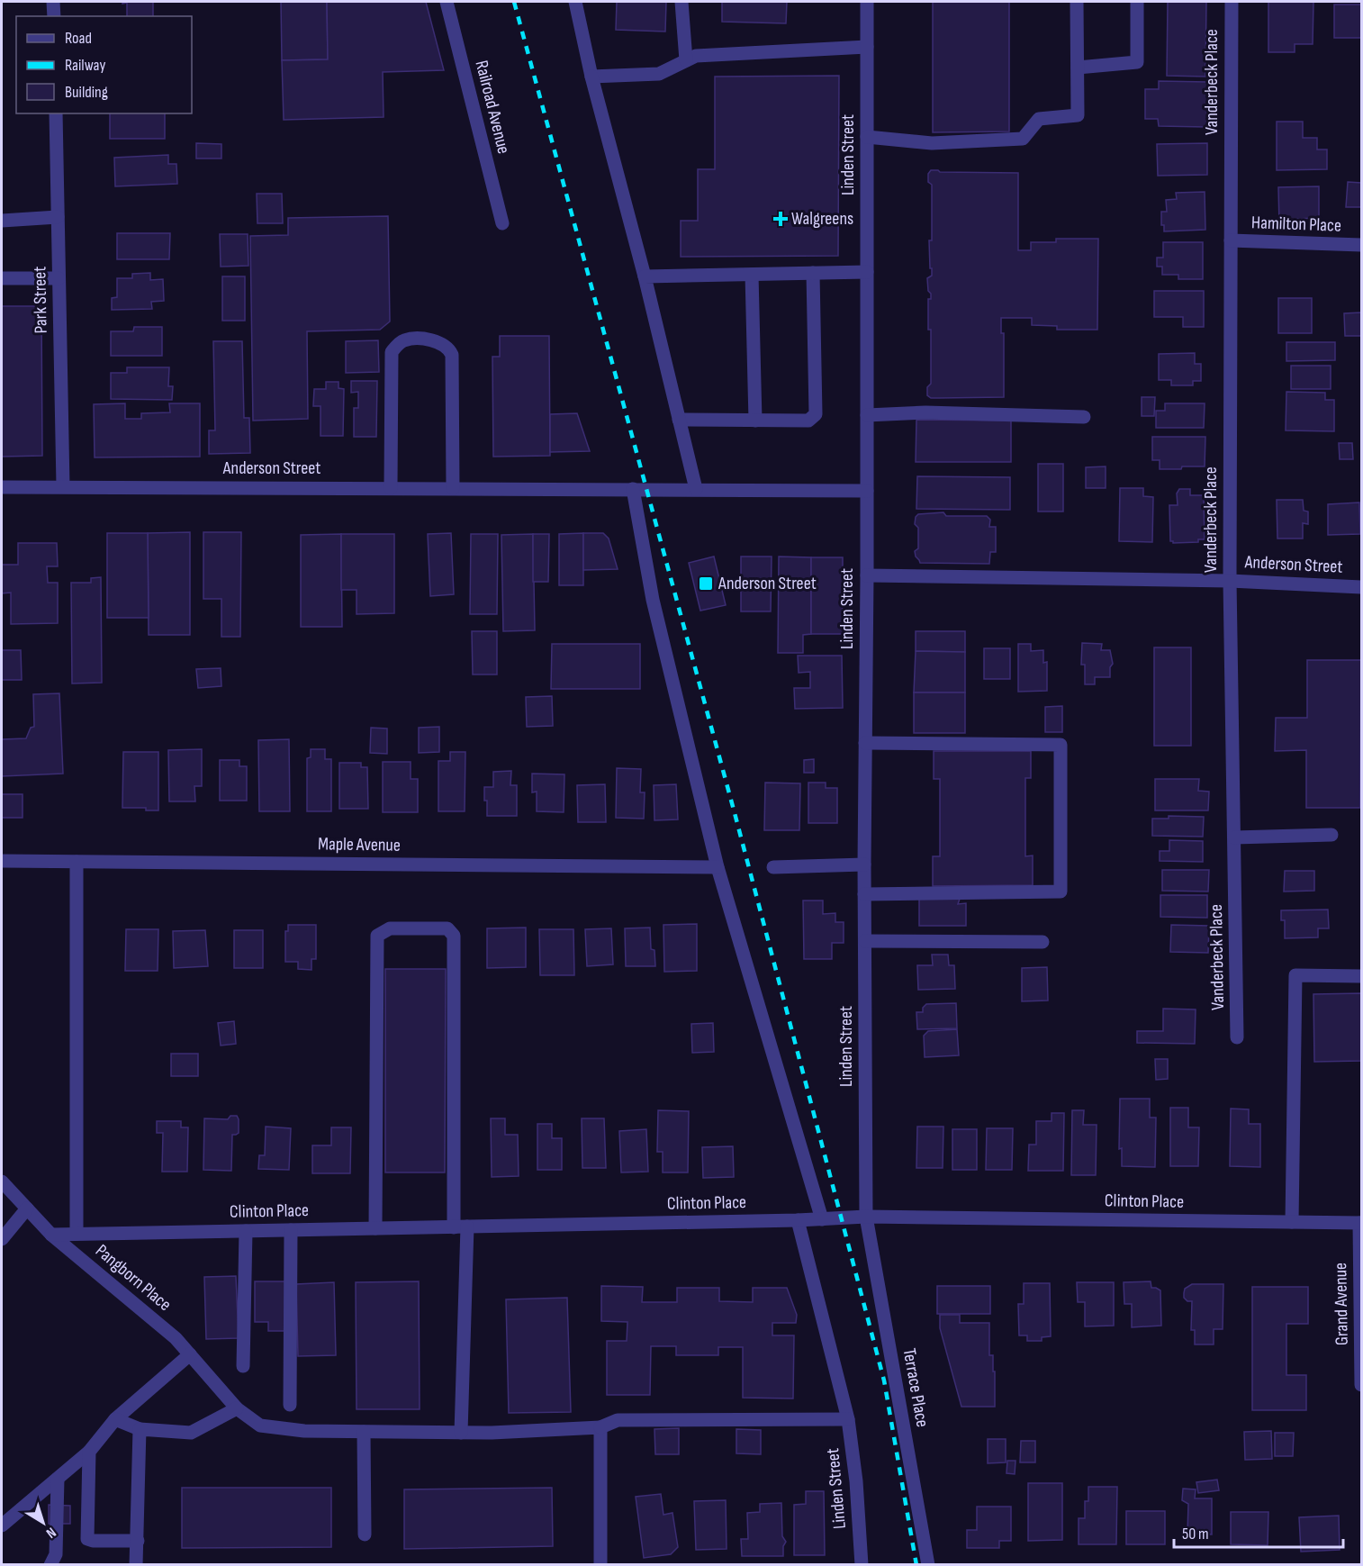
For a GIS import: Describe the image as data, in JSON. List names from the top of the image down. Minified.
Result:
{"streets":{"street":["Vanderbeck Place","Railroad Avenue","Linden Street","Hamilton Place","Park Street","Anderson Street","Maple Avenue","Clinton Place","Pangborn Place","Grand Avenue","Terrace Place"]},"crossings":[["Vanderbeck Place","Hamilton Place"],["Vanderbeck Place","Anderson Street"],["Linden Street","Anderson Street"],["Linden Street","Clinton Place"],["Linden Street","Pangborn Place"],["Linden Street","Terrace Place"],["Park Street","Anderson Street"],["Clinton Place","Pangborn Place"],["Clinton Place","Grand Avenue"],["Clinton Place","Terrace Place"]],"places":{"health":["Walgreens"],"transit":["Anderson Street"]},"legend":["Road","Railway","Building"],"scale_bar":"50 m","north":"bottom right"}
